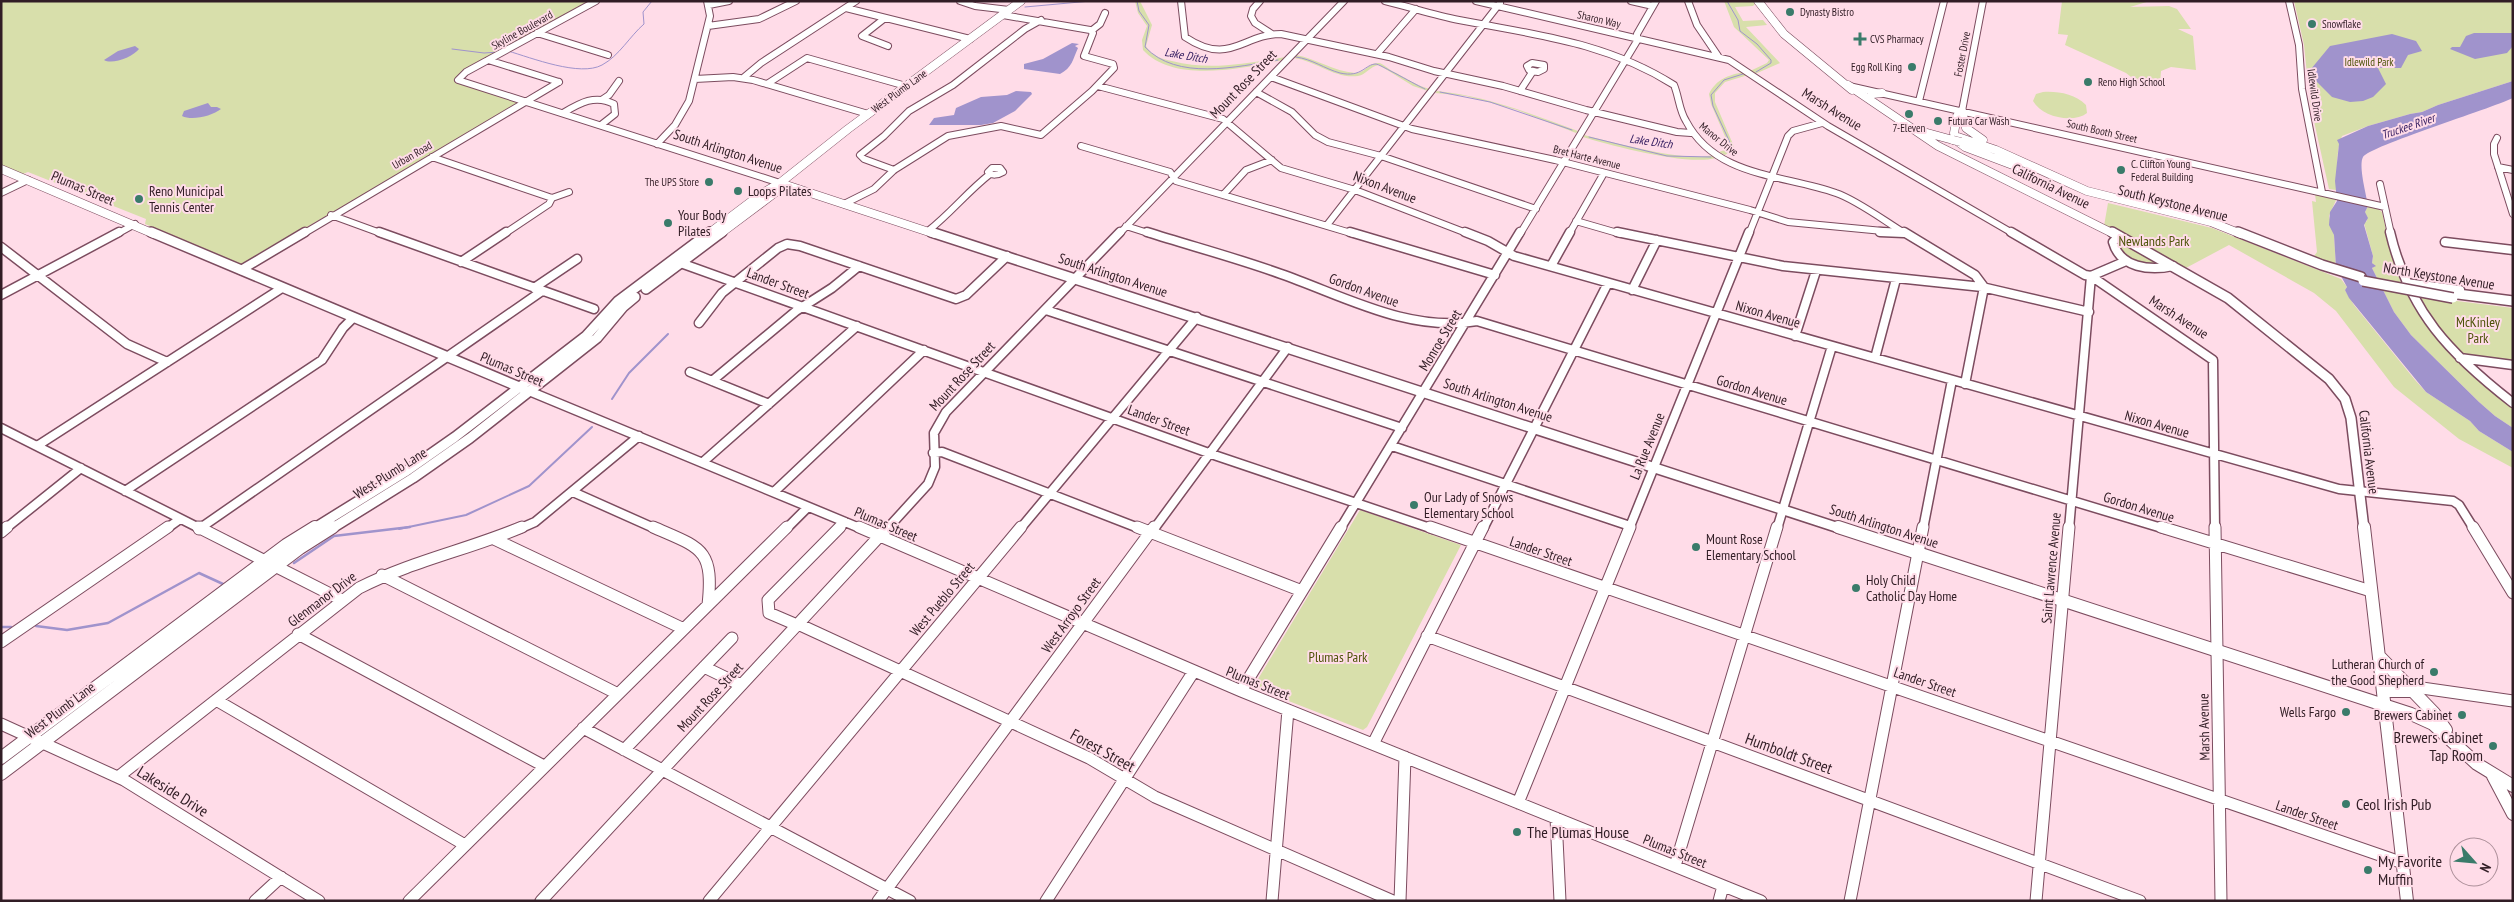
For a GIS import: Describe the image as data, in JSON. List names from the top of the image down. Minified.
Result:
{"streets":{"main road":["West Plumb Lane","South Arlington Avenue","California Avenue","Plumas Street","South Keystone Avenue","North Keystone Avenue"],"street":["Sharon Way","Skyline Boulevard","Foster Drive","Mount Rose Street","Idlewild Drive","Marsh Avenue","South Booth Street","Manor Drive","Urban Road","Bret Harte Avenue","Nixon Avenue","Lander Street","Gordon Avenue","Monroe Street","La Rue Avenue","Saint Lawrence Avenue","Glenmanor Drive","West Pueblo Street","West Arroyo Street","Forest Street","Humboldt Street","Lakeside Drive"]},"crossings":[["Sharon Way","Marsh Avenue"],["Sharon Way","Monroe Street"],["Skyline Boulevard","South Arlington Avenue"],["Skyline Boulevard","Urban Road"],["Foster Drive","South Booth Street"],["Mount Rose Street","South Arlington Avenue"],["Mount Rose Street","Bret Harte Avenue"],["Mount Rose Street","Nixon Avenue"],["Mount Rose Street","Plumas Street"],["Mount Rose Street","Lander Street"],["Mount Rose Street","Gordon Avenue"],["Mount Rose Street","Forest Street"],["West Plumb Lane","South Arlington Avenue"],["West Plumb Lane","Plumas Street"],["West Plumb Lane","Lander Street"],["West Plumb Lane","Lakeside Drive"],["Idlewild Drive","South Booth Street"],["Marsh Avenue","South Arlington Avenue"],["Marsh Avenue","Nixon Avenue"],["Marsh Avenue","Lander Street"],["Marsh Avenue","Gordon Avenue"],["Marsh Avenue","La Rue Avenue"],["Marsh Avenue","Saint Lawrence Avenue"],["Manor Drive","Bret Harte Avenue"],["Manor Drive","Monroe Street"],["Manor Drive","La Rue Avenue"],["South Arlington Avenue","Urban Road"],["South Arlington Avenue","California Avenue"],["South Arlington Avenue","Monroe Street"],["South Arlington Avenue","La Rue Avenue"],["South Arlington Avenue","Saint Lawrence Avenue"],["South Arlington Avenue","West Pueblo Street"],["South Arlington Avenue","West Arroyo Street"],["Urban Road","Plumas Street"],["Bret Harte Avenue","Monroe Street"],["Bret Harte Avenue","La Rue Avenue"],["California Avenue","Nixon Avenue"],["California Avenue","South Keystone Avenue"],["California Avenue","Lander Street"],["California Avenue","Gordon Avenue"],["Nixon Avenue","Monroe Street"],["Nixon Avenue","La Rue Avenue"],["Nixon Avenue","Saint Lawrence Avenue"],["Plumas Street","Monroe Street"],["Plumas Street","La Rue Avenue"],["Plumas Street","Glenmanor Drive"],["Plumas Street","West Pueblo Street"],["Plumas Street","West Arroyo Street"],["Plumas Street","Forest Street"],["South Keystone Avenue","North Keystone Avenue"],["Lander Street","Monroe Street"],["Lander Street","La Rue Avenue"],["Lander Street","Saint Lawrence Avenue"],["Lander Street","West Pueblo Street"],["Lander Street","West Arroyo Street"],["Gordon Avenue","Monroe Street"],["Gordon Avenue","La Rue Avenue"],["Gordon Avenue","Saint Lawrence Avenue"],["La Rue Avenue","Humboldt Street"],["Saint Lawrence Avenue","Humboldt Street"],["Glenmanor Drive","Lakeside Drive"],["West Pueblo Street","Forest Street"],["West Arroyo Street","Forest Street"]],"water":["Lake Ditch","Truckee River"],"parks":["Idlewild Park","Newlands Park","McKinley Park","Plumas Park"],"places":{"other":["Dynasty Bistro","Snowflake","Egg Roll King","Reno High School","7-Eleven","Futura Car Wash","C. Clifton Young Federal Building","The UPS Store","Loops Pilates","Reno Municipal Tennis Center","Your Body Pilates","Our Lady of Snows Elementary School","Mount Rose Elementary School","Holy Child Catholic Day Home","Lutheran Church of the Good Shepherd","Wells Fargo","Brewers Cabinet","Brewers Cabinet Tap Room","Ceol Irish Pub","The Plumas House","My Favorite Muffin"],"health":["CVS Pharmacy"]},"north":"bottom right"}
